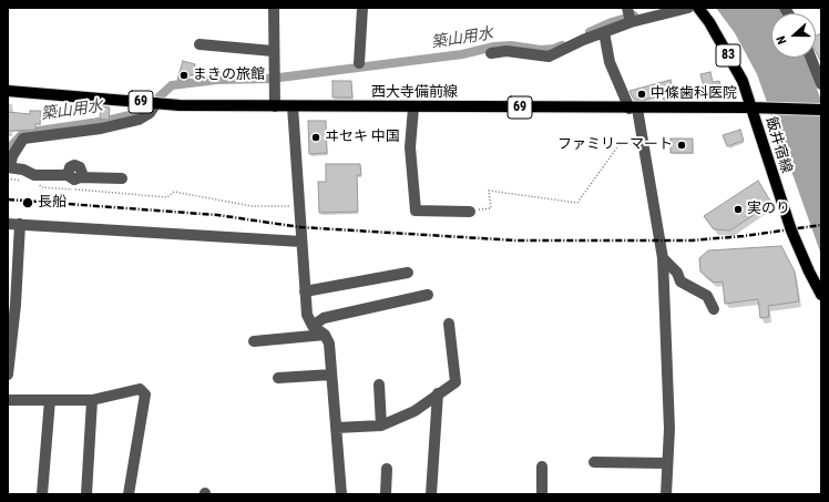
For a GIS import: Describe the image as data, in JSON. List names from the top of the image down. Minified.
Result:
{"streets":{"main road":["83","西大寺備前線","69","飯井宿線"]},"crossings":[["西大寺備前線","飯井宿線"]],"water":["築山用水"],"places":["まきの旅館","中條歯科医院","ヰセキ 中国","ファミリーマート","長船","実のり"],"north":"left"}
